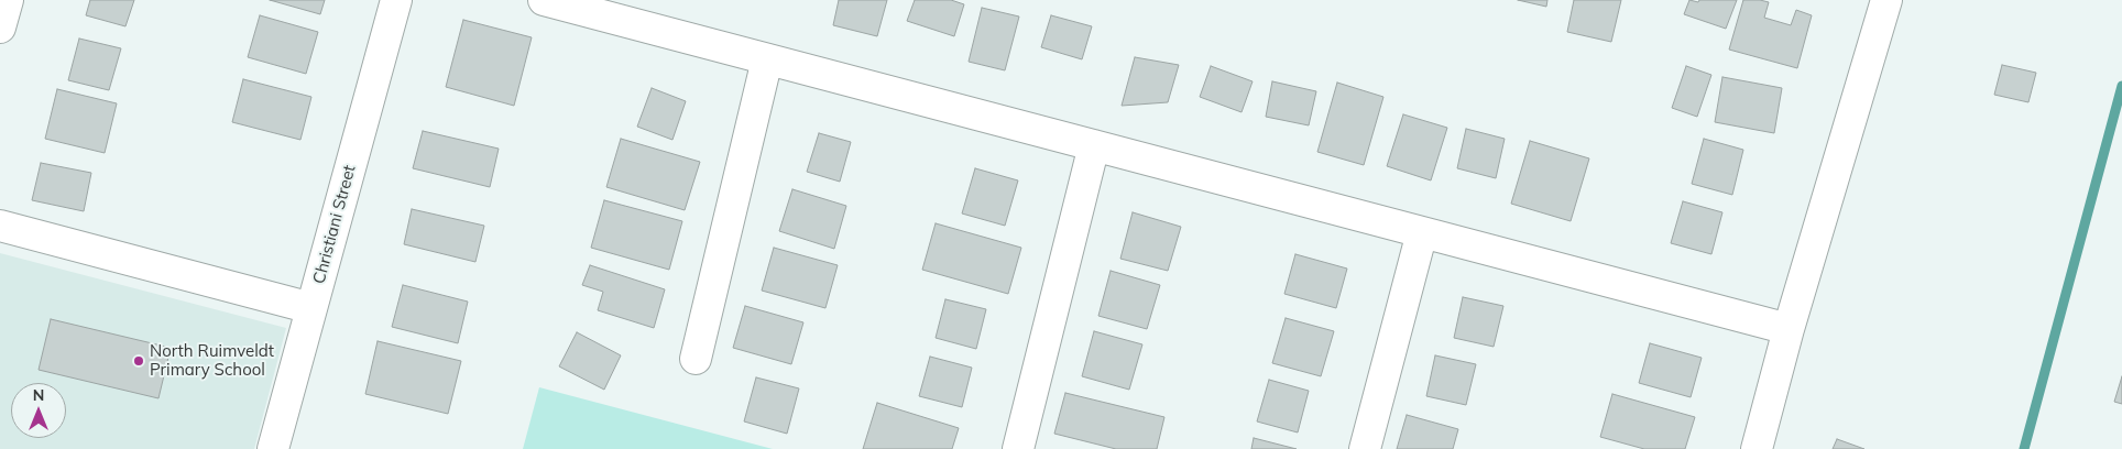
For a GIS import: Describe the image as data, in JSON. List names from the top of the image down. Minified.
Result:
{"streets":{"street":["Christiani Street"]},"places":["North Ruimveldt Primary School"],"north":"top"}
